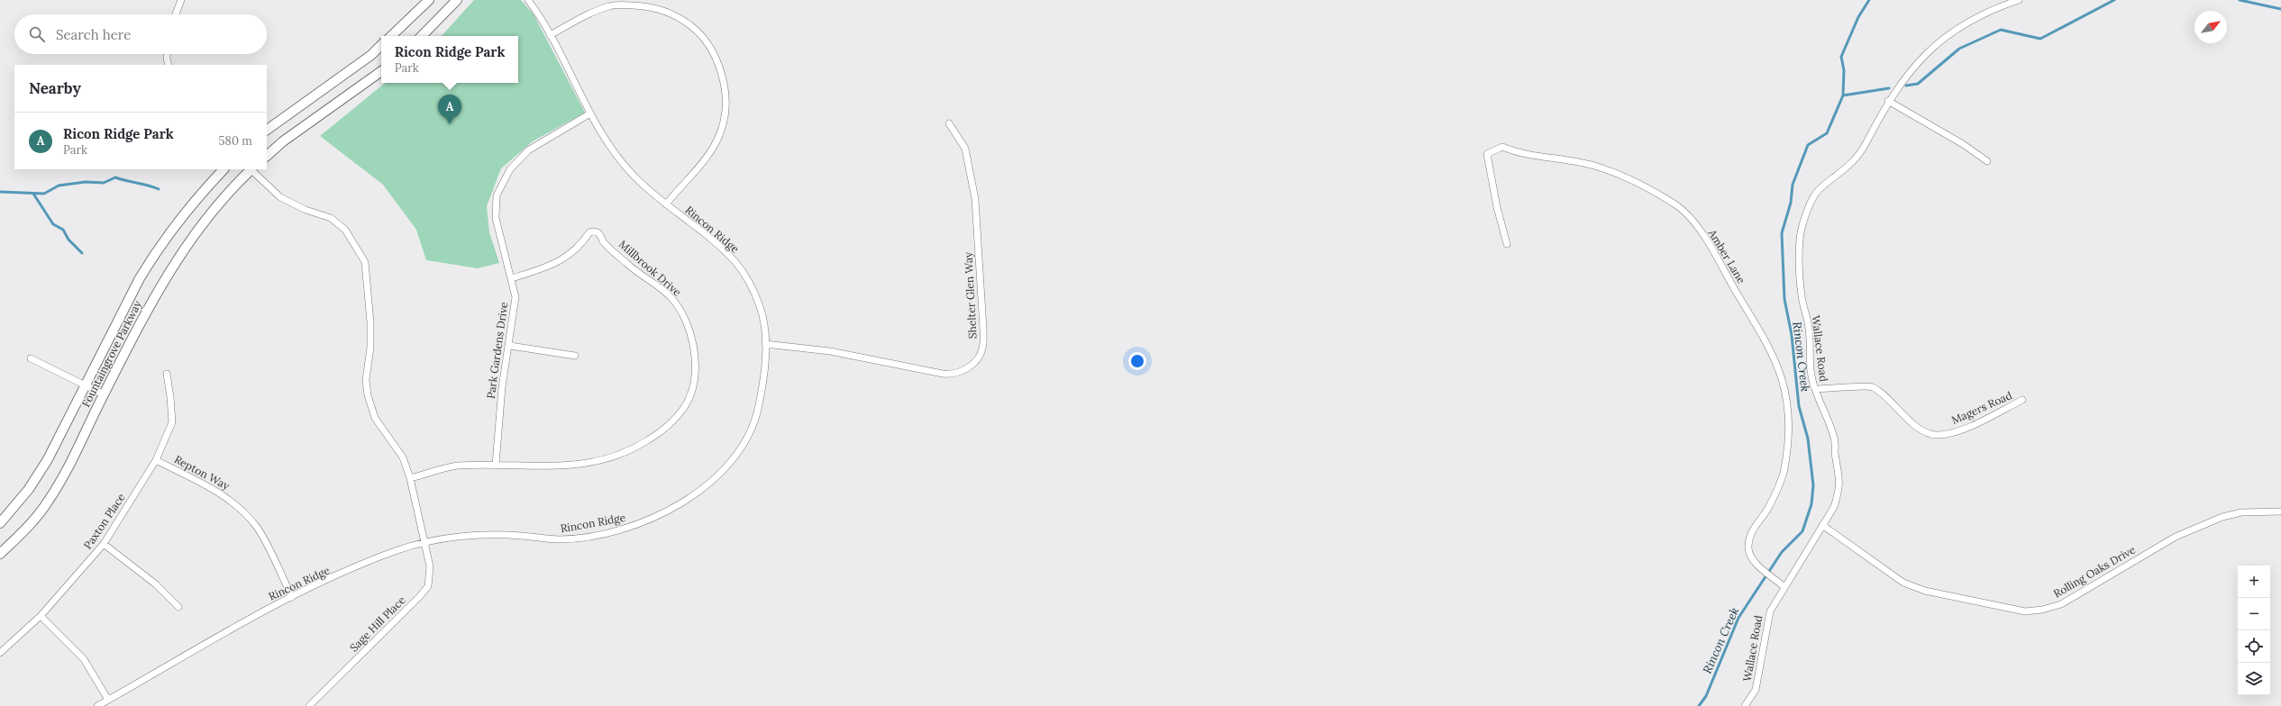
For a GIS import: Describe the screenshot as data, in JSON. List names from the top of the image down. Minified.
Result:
{"streets":{"main road":["Fountaingrove Parkway"],"street":["Rincon Ridge","Amber Lane","Millbrook Drive","Shelter Glen Way","Wallace Road","Park Gardens Drive","Magers Road","Repton Way","Paxton Place","Rolling Oaks Drive","Sage Hill Place"]},"crossings":[["Rincon Ridge","Shelter Glen Way"],["Rincon Ridge","Park Gardens Drive"],["Rincon Ridge","Repton Way"],["Rincon Ridge","Sage Hill Place"],["Amber Lane","Wallace Road"],["Millbrook Drive","Park Gardens Drive"],["Millbrook Drive","Sage Hill Place"],["Wallace Road","Magers Road"],["Wallace Road","Rolling Oaks Drive"],["Repton Way","Paxton Place"]],"water":["Rincon Creek"],"north":"top right","page":{"search":"Search here","popup":["Ricon Ridge Park","Park"],"heading":"Nearby","pins":"A","list":[{"mark":"A","name":"Ricon Ridge Park","note":"Park","value":"580 m"}],"map_buttons":["+","−"]}}
